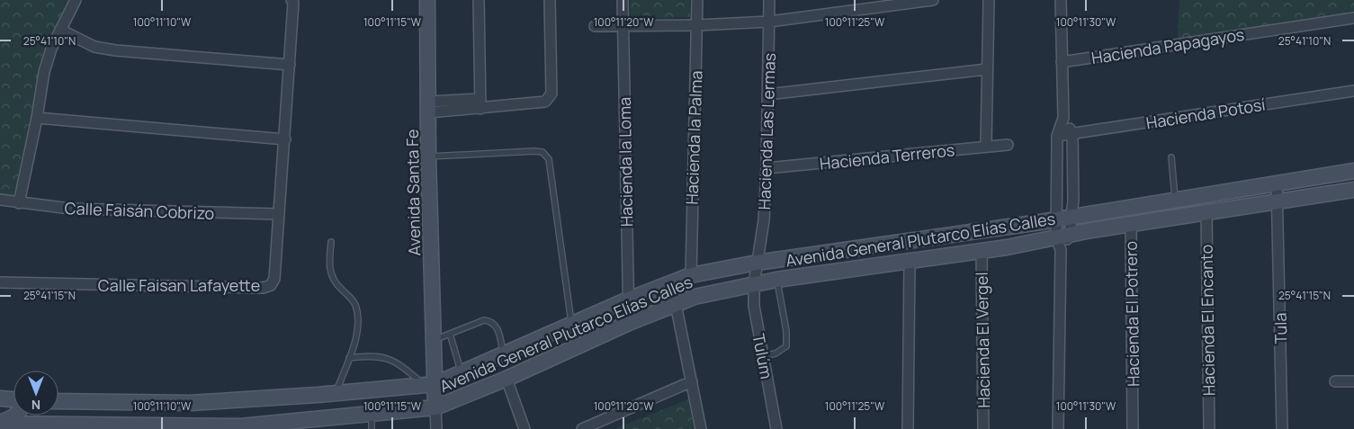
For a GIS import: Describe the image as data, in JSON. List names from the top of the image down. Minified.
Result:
{"streets":{"street":["Hacienda Papagayos","Hacienda Potosí","Hacienda Las Lermas","Hacienda la Palma","Hacienda Terreros","Hacienda la Loma","Avenida Santa Fe","Calle Faisán Cobrizo","Avenida General Plutarco Elías Calles","Calle Faisan Lafayette","Hacienda El Potrero","Hacienda El Encanto","Tula","Hacienda El Vergel","Tulúm"]},"crossings":[["Hacienda Las Lermas","Hacienda Terreros"],["Hacienda Las Lermas","Avenida General Plutarco Elías Calles"],["Hacienda Las Lermas","Tulúm"],["Hacienda la Palma","Avenida General Plutarco Elías Calles"],["Hacienda la Loma","Avenida General Plutarco Elías Calles"],["Avenida Santa Fe","Avenida General Plutarco Elías Calles"],["Calle Faisán Cobrizo","Calle Faisan Lafayette"],["Avenida General Plutarco Elías Calles","Hacienda El Potrero"],["Avenida General Plutarco Elías Calles","Hacienda El Encanto"],["Avenida General Plutarco Elías Calles","Tula"],["Avenida General Plutarco Elías Calles","Hacienda El Vergel"],["Avenida General Plutarco Elías Calles","Tulúm"]],"north":"bottom","coordinates":["100°11'10\"W","100°11'15\"W","100°11'20\"W","100°11'25\"W","100°11'30\"W","25°41'10\"N","25°41'15\"N"]}
